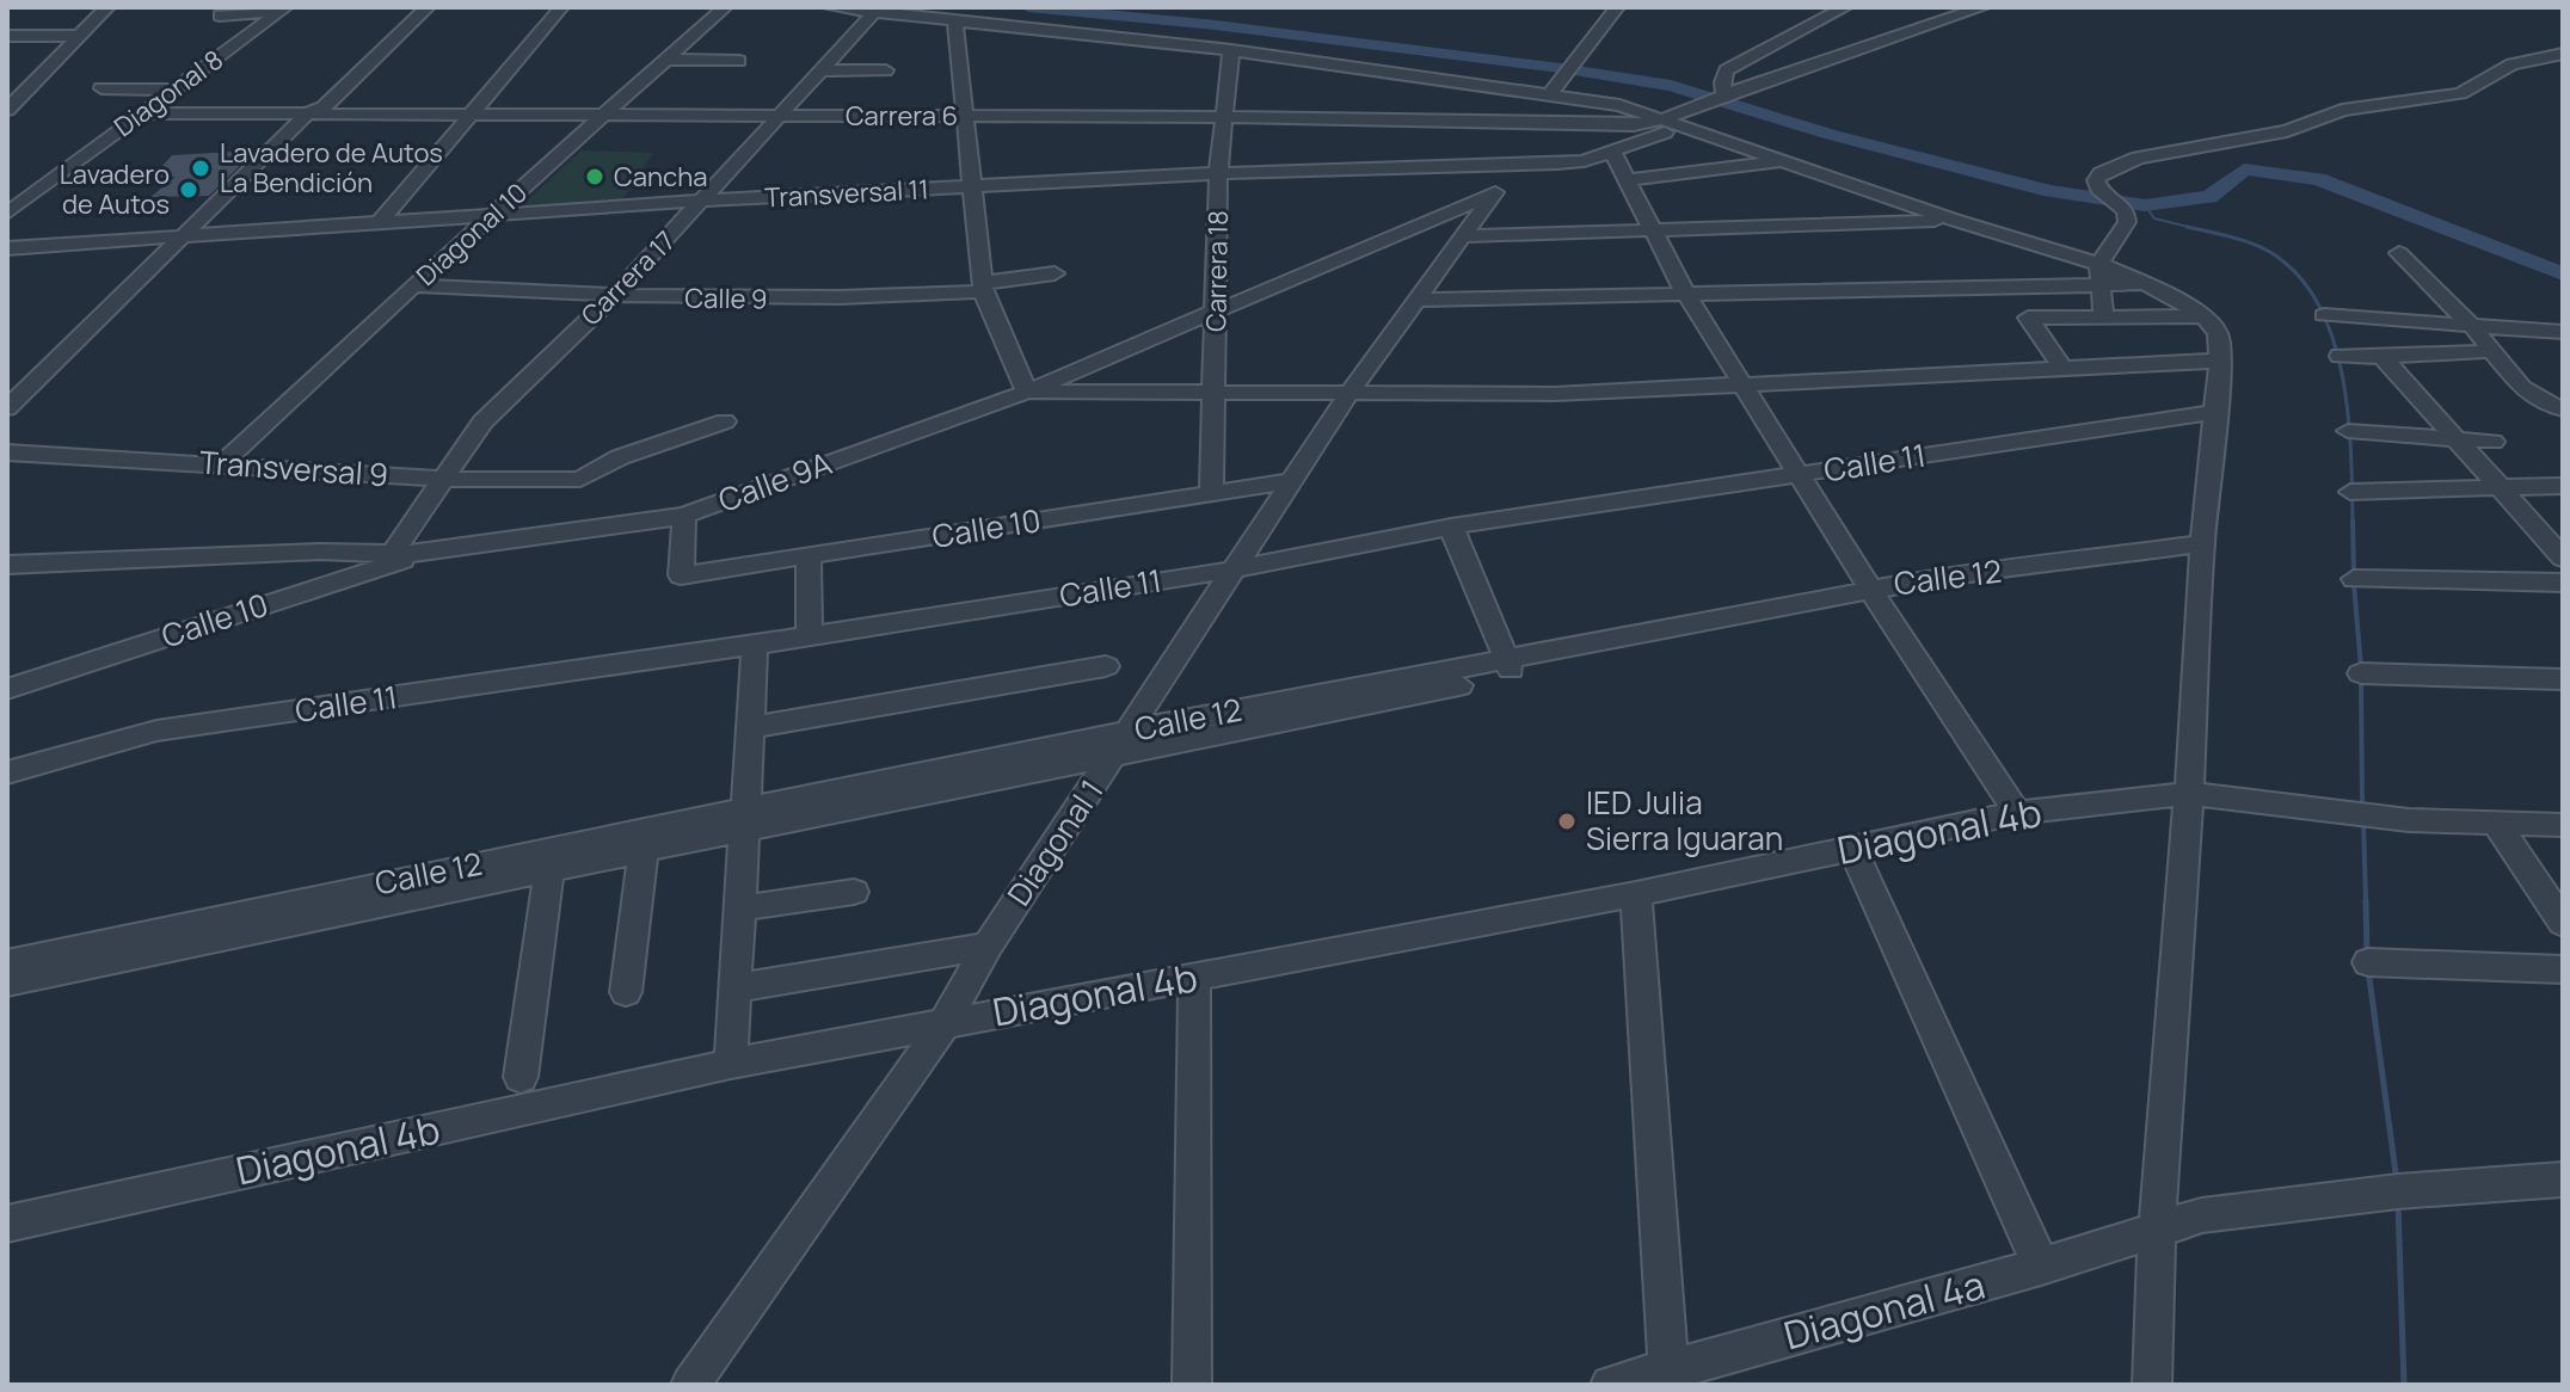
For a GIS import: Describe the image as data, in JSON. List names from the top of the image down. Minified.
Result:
{"streets":{"street":["Diagonal 8","Carrera 6","Transversal 11","Diagonal 10","Carrera 18","Carrera 17","Calle 9","Calle 11","Transversal 9","Calle 9A","Calle 10","Calle 12","Diagonal 4b","Diagonal 1","Diagonal 4a"]},"crossings":[["Diagonal 8","Carrera 6"],["Carrera 6","Diagonal 10"],["Carrera 6","Carrera 18"],["Carrera 6","Carrera 17"],["Transversal 11","Diagonal 10"],["Transversal 11","Carrera 18"],["Transversal 11","Carrera 17"],["Transversal 11","Diagonal 1"],["Diagonal 10","Calle 9"],["Diagonal 10","Transversal 9"],["Carrera 18","Calle 9A"],["Carrera 18","Calle 10"],["Carrera 17","Calle 9"],["Carrera 17","Transversal 9"],["Carrera 17","Calle 9A"],["Calle 11","Diagonal 1"],["Calle 9A","Calle 10"],["Calle 9A","Diagonal 1"],["Calle 10","Diagonal 1"],["Calle 12","Diagonal 1"],["Diagonal 4b","Diagonal 1"]],"places":["Lavadero de Autos La Bendición","Cancha","Lavadero de Autos","IED Julia Sierra Iguaran"]}
